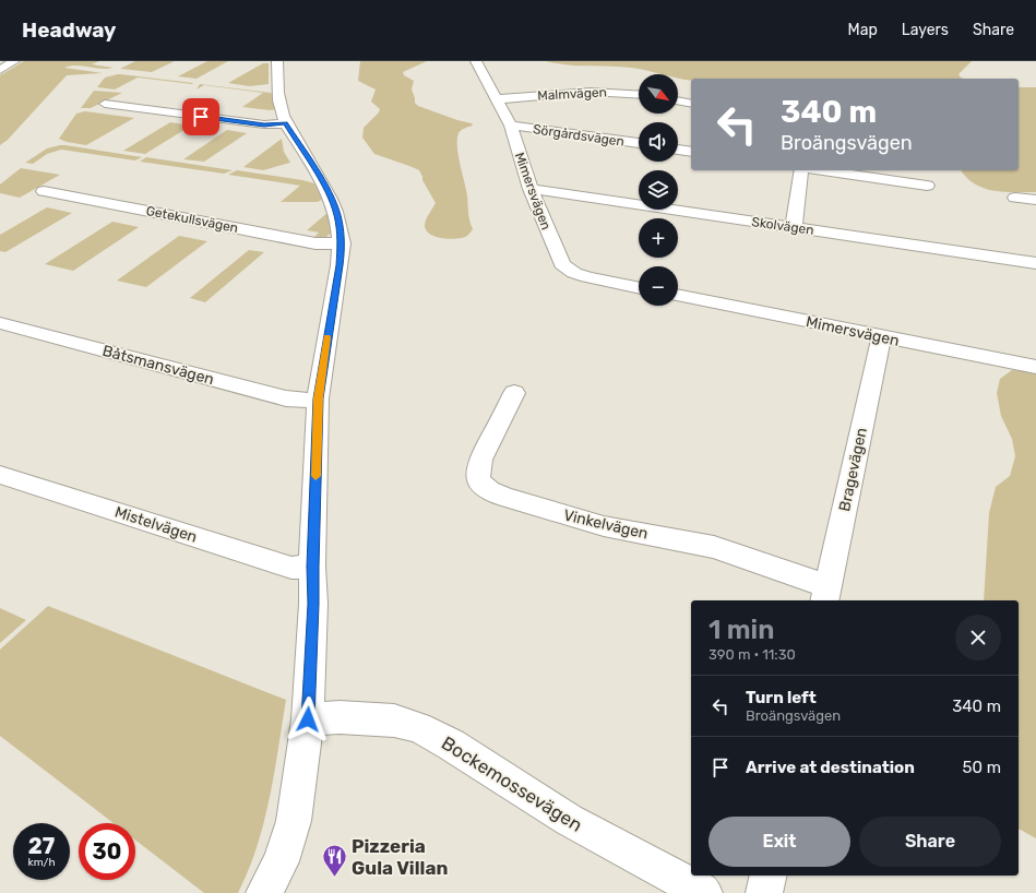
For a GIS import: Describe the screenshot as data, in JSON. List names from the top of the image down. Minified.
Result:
{"streets":{"street":["Malmvägen","Sörgårdsvägen","Mimersvägen","Getekullsvägen","Skolvägen","Båtsmansvägen","Bragevägen","Mistelvägen","Vinkelvägen","Bockemossevägen"]},"crossings":[["Malmvägen","Mimersvägen"],["Sörgårdsvägen","Mimersvägen"],["Mimersvägen","Skolvägen"],["Mimersvägen","Bragevägen"],["Bragevägen","Vinkelvägen"]],"places":{"restaurant":["Pizzeria Gula Villan"]},"north":"bottom right","page":{"header":"Headway","nav":["Map","Layers","Share"],"map_buttons":["+","−"],"turn":["340 m","Broängsvägen"],"heading":["1 min","390 m · 11:30"],"list":[{"name":"Turn left","note":"Broängsvägen","value":"340 m"},{"name":"Arrive at destination","value":"50 m"}],"buttons":["Exit","Share"],"speed":"27 km/h","limit":"30"}}
